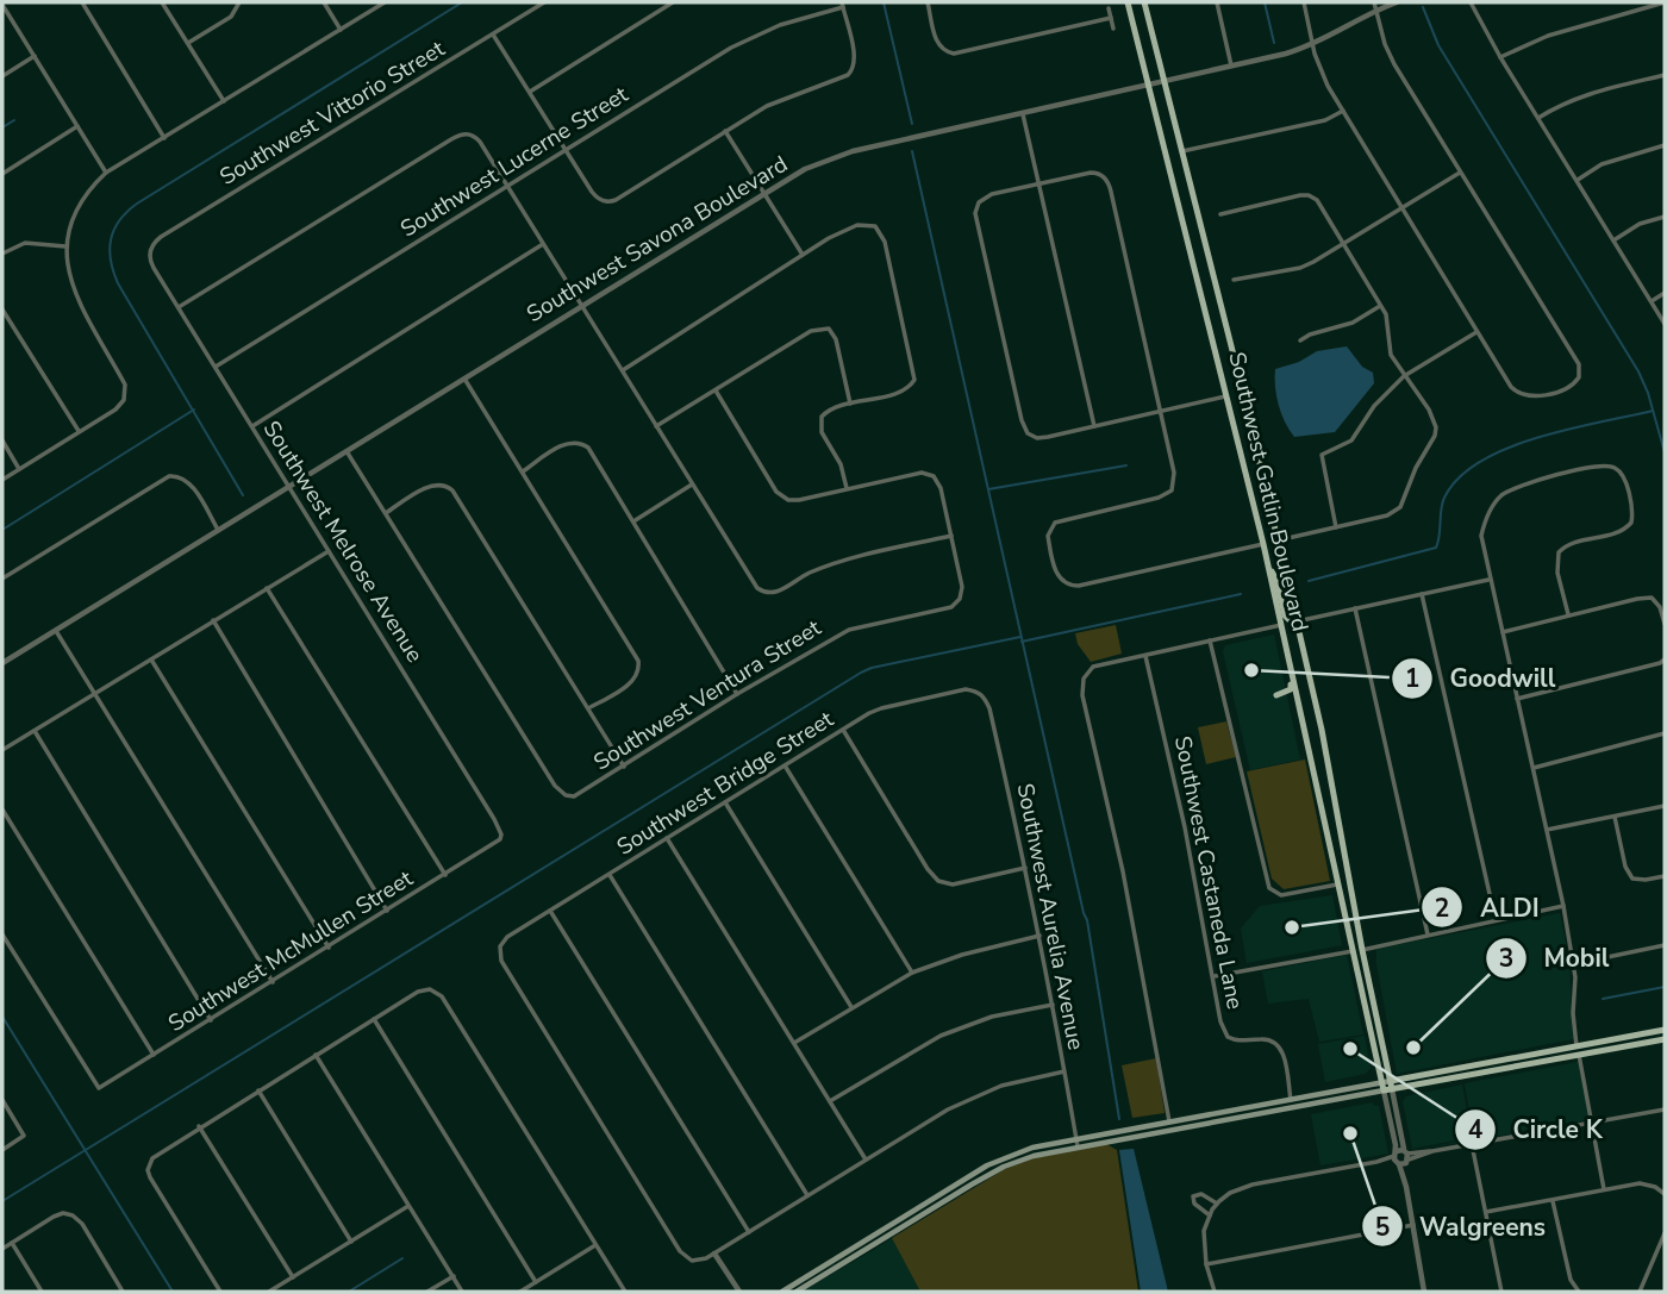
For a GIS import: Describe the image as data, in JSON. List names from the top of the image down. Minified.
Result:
{"streets":{"main road":["Southwest Gatlin Boulevard"],"street":["Southwest Vittorio Street","Southwest Lucerne Street","Southwest Savona Boulevard","Southwest Melrose Avenue","Southwest Ventura Street","Southwest Bridge Street","Southwest Castaneda Lane","Southwest Aurelia Avenue","Southwest McMullen Street"]},"crossings":[["Southwest Vittorio Street","Southwest Melrose Avenue"],["Southwest Lucerne Street","Southwest Melrose Avenue"],["Southwest Savona Boulevard","Southwest Gatlin Boulevard"],["Southwest Savona Boulevard","Southwest Melrose Avenue"],["Southwest Melrose Avenue","Southwest McMullen Street"],["Southwest Bridge Street","Southwest Aurelia Avenue"]],"places":["Goodwill","ALDI","Mobil","Circle K","Walgreens"]}
